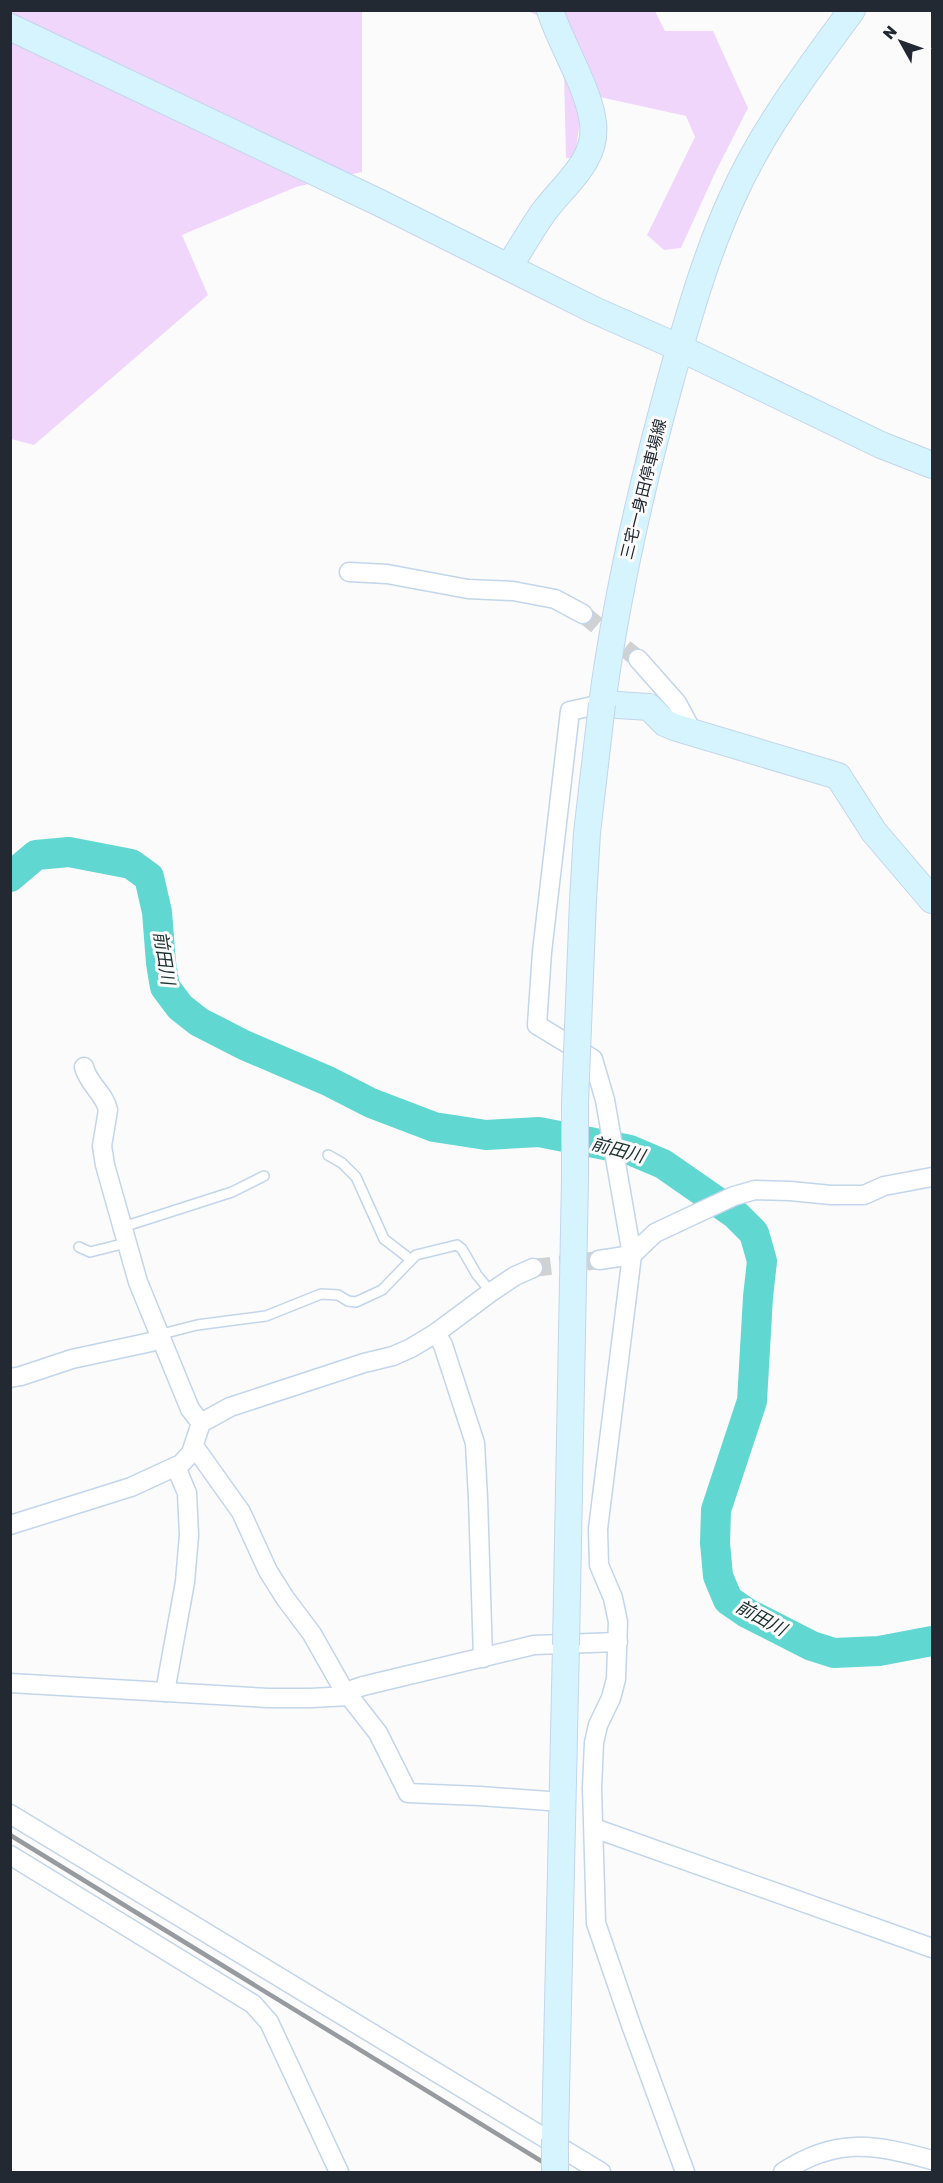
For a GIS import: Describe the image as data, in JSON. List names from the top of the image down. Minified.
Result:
{"streets":{"street":["三宅一身田停車場線"]},"water":["前田川"],"north":"top left"}
